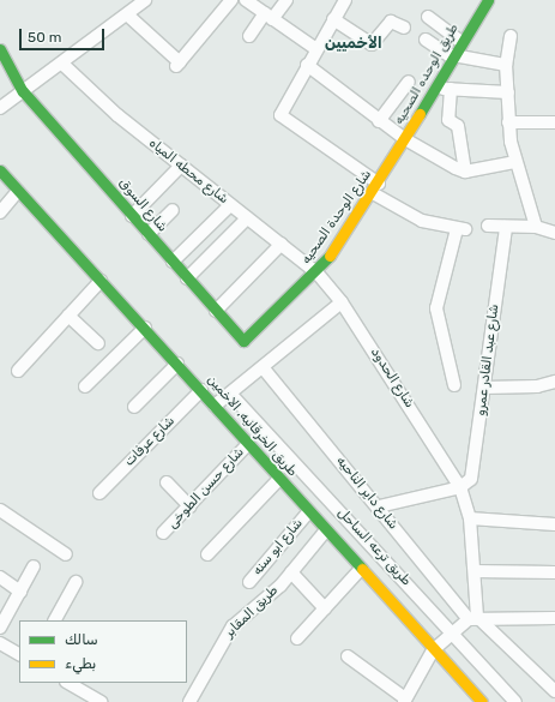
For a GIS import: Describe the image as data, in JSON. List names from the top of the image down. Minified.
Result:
{"streets":{"street":["طريق الوحده الصحيه","شارع محطه المياه","شارع السوق","شارع الوحدة الصحيه","شارع عبد القادر عمرو","شارع الحدود","طريق الخرقانيه, الاخمين","شارع عرفات","شارع حسن الطوخى","شارع داير الناحيه","شارع ابو سنه","طريق ترعه الساحل","طريق المقابر"]},"crossings":[["طريق الوحده الصحيه","شارع الوحدة الصحيه"],["شارع محطه المياه","شارع الوحدة الصحيه"],["شارع محطه المياه","شارع الحدود"],["شارع السوق","شارع الوحدة الصحيه"],["شارع الوحدة الصحيه","شارع الحدود"],["شارع عبد القادر عمرو","شارع الحدود"],["شارع الحدود","شارع داير الناحيه"],["طريق الخرقانيه, الاخمين","شارع عرفات"],["طريق الخرقانيه, الاخمين","شارع حسن الطوخى"],["طريق الخرقانيه, الاخمين","شارع ابو سنه"],["طريق الخرقانيه, الاخمين","طريق المقابر"]],"districts":["الأخميين"],"legend":["سالك","بطيء"],"scale_bar":"50 m"}
